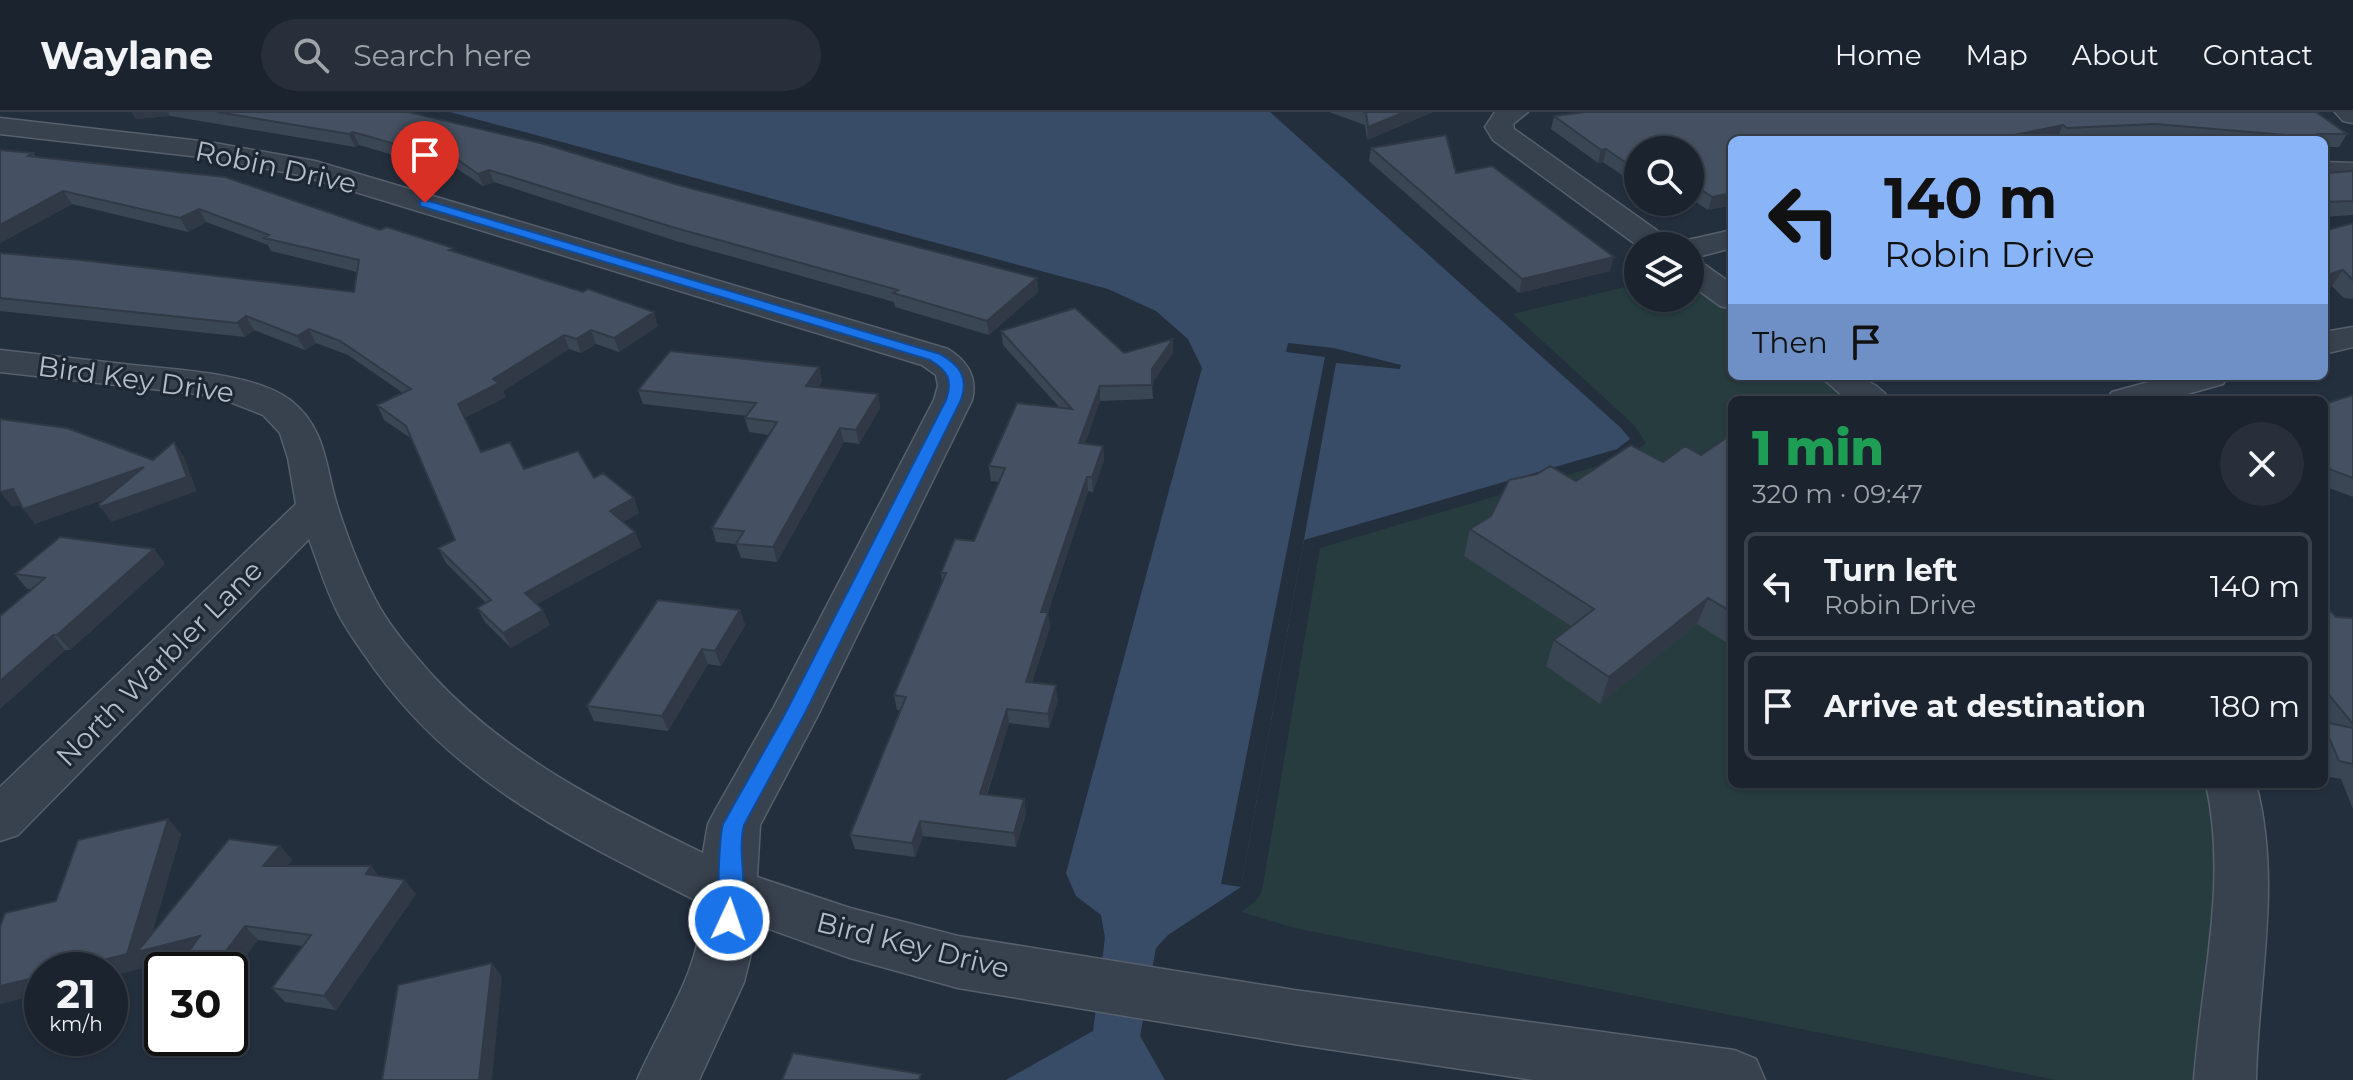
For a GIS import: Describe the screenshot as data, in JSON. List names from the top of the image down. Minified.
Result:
{"streets":{"street":["Robin Drive","Bird Key Drive","North Warbler Lane"]},"crossings":[["Robin Drive","Bird Key Drive"],["Bird Key Drive","North Warbler Lane"]],"page":{"header":"Waylane","search":"Search here","nav":["Home","Map","About","Contact"],"turn":["140 m","Robin Drive"],"then":"Then","heading":["1 min","320 m · 09:47"],"list":[{"name":"Turn left","note":"Robin Drive","value":"140 m"},{"name":"Arrive at destination","value":"180 m"}],"speed":"21 km/h","limit":"30"}}
